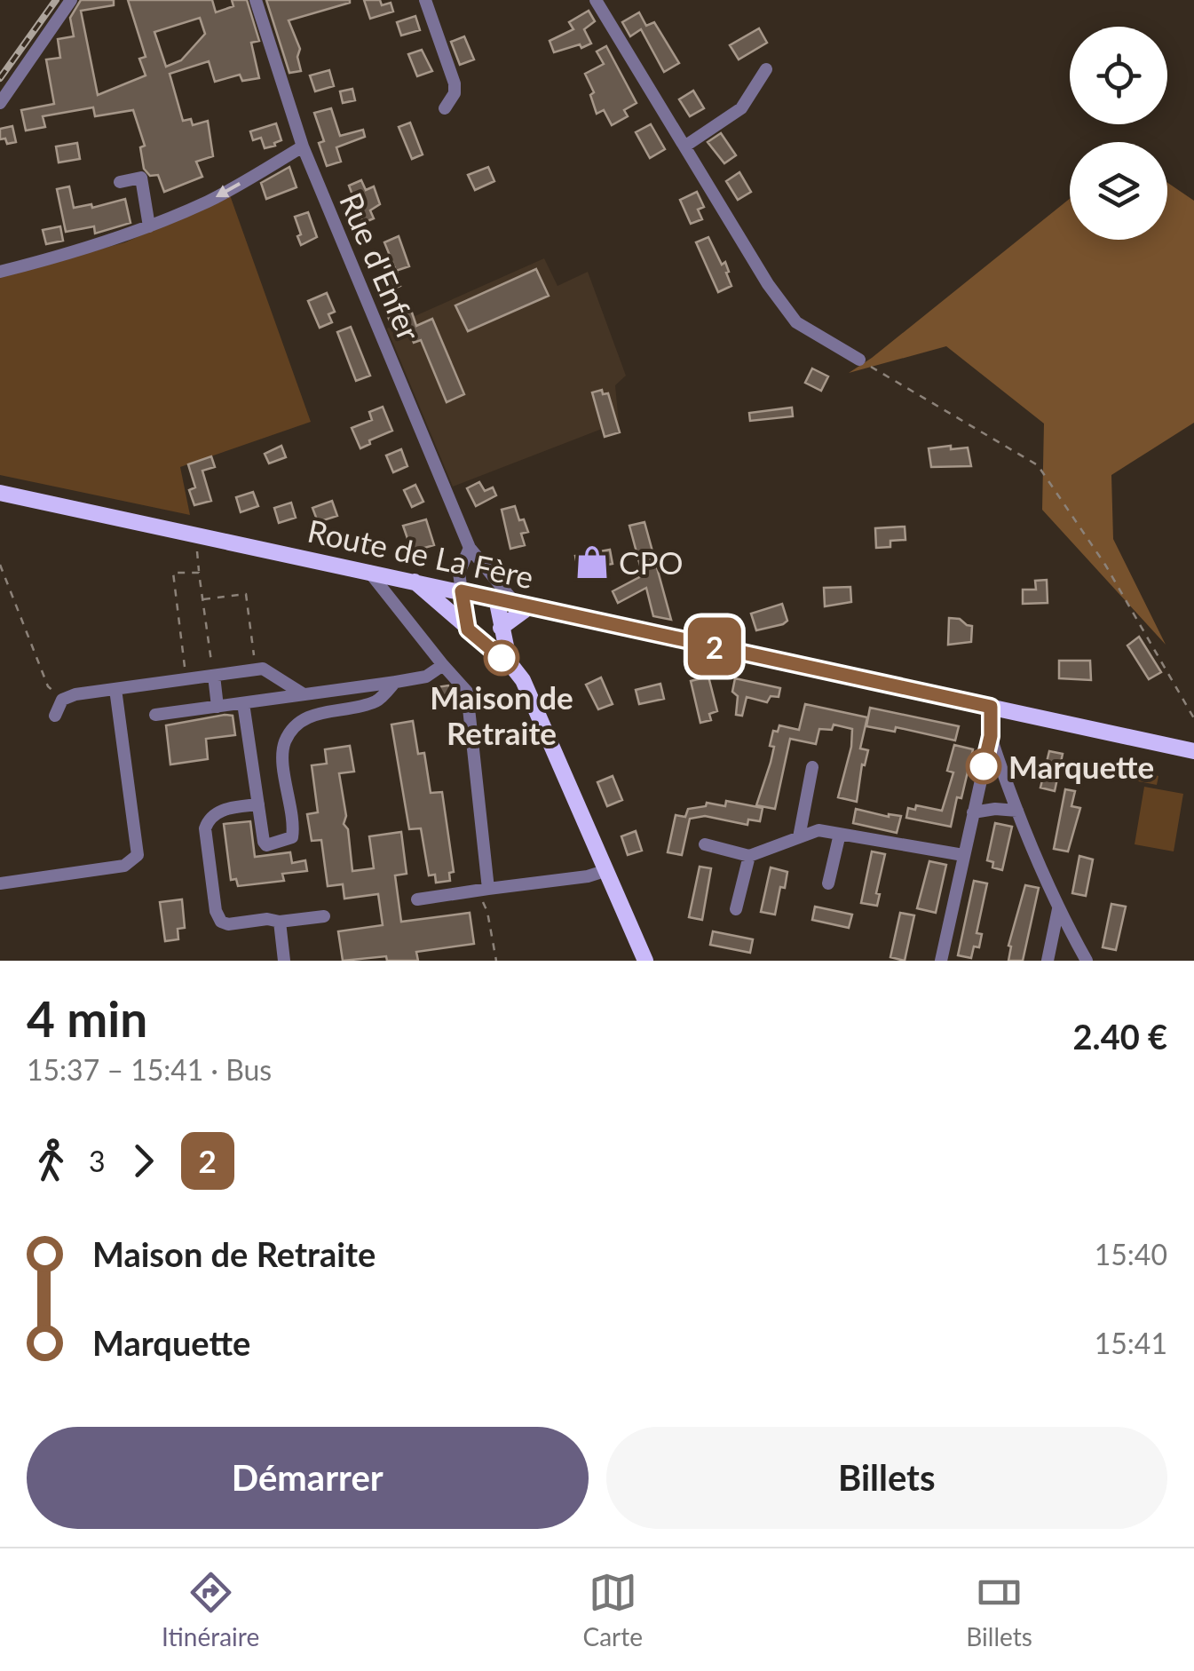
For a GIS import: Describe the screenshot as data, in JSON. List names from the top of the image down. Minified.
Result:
{"streets":{"main road":["Route de La Fère"],"street":["Rue d'Enfer"]},"crossings":[["Rue d'Enfer","Route de La Fère"]],"places":{"shop":["CPO"],"other":["Maison de Retraite","Marquette"]},"lines":["bus line 2"],"page":{"on_map":"2","heading":["4 min","15:37 – 15:41 · Bus","2.40 €"],"legs":["3","2"],"list":[{"name":"Maison de Retraite","value":"15:40"},{"name":"Marquette","value":"15:41"}],"buttons":["Démarrer","Billets"],"tabs":["Itinéraire","Carte","Billets"]}}
